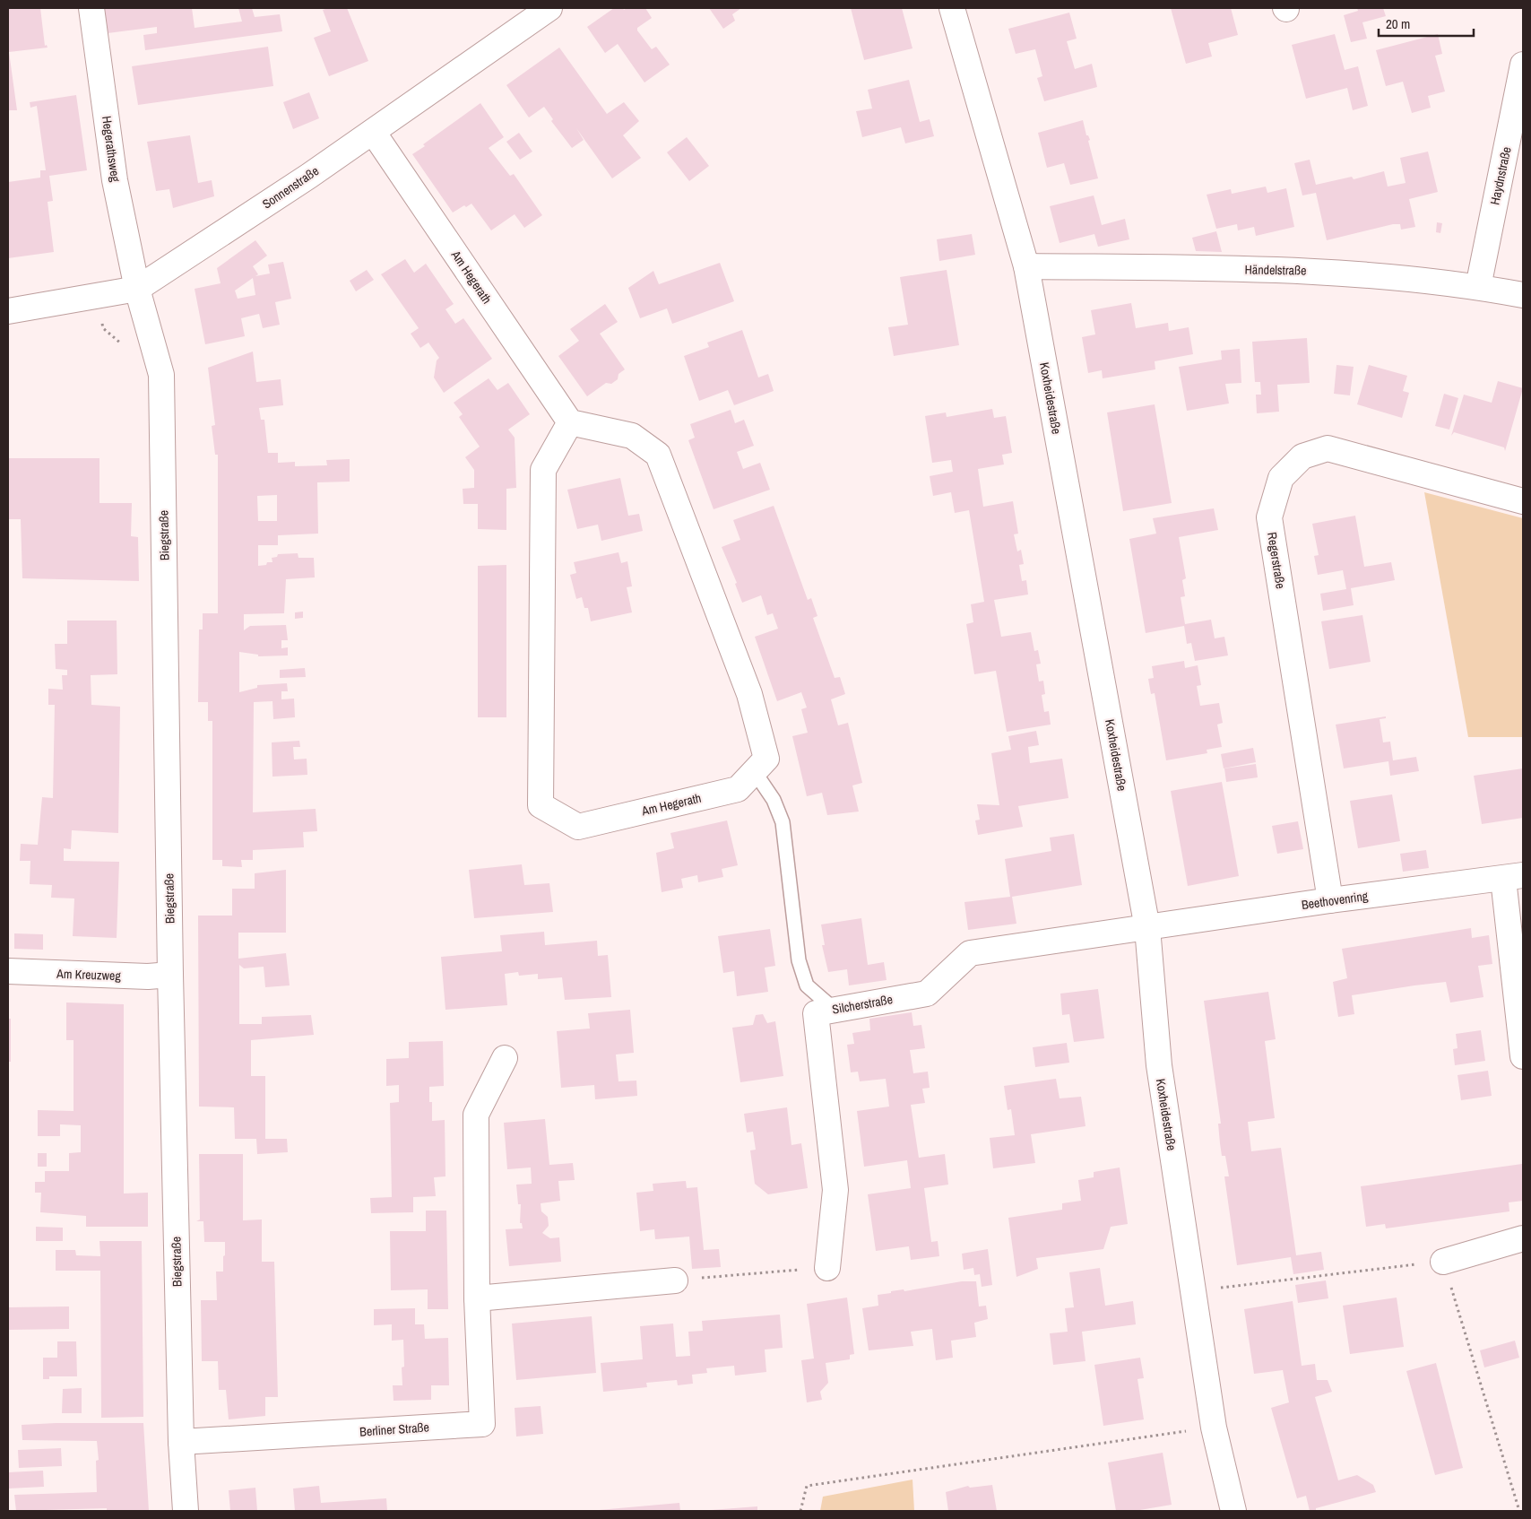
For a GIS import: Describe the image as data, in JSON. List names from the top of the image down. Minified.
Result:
{"streets":{"street":["Hegerathsweg","Haydnstraße","Sonnenstraße","Händelstraße","Am Hegerath","Koxheidestraße","Biegstraße","Regerstraße","Beethovenring","Am Kreuzweg","Silcherstraße","Berliner Straße"]},"crossings":[["Hegerathsweg","Sonnenstraße"],["Hegerathsweg","Biegstraße"],["Haydnstraße","Händelstraße"],["Sonnenstraße","Am Hegerath"],["Sonnenstraße","Biegstraße"],["Händelstraße","Koxheidestraße"],["Koxheidestraße","Beethovenring"],["Koxheidestraße","Silcherstraße"],["Biegstraße","Am Kreuzweg"],["Biegstraße","Berliner Straße"],["Regerstraße","Beethovenring"],["Beethovenring","Silcherstraße"]],"scale_bar":"20 m"}
